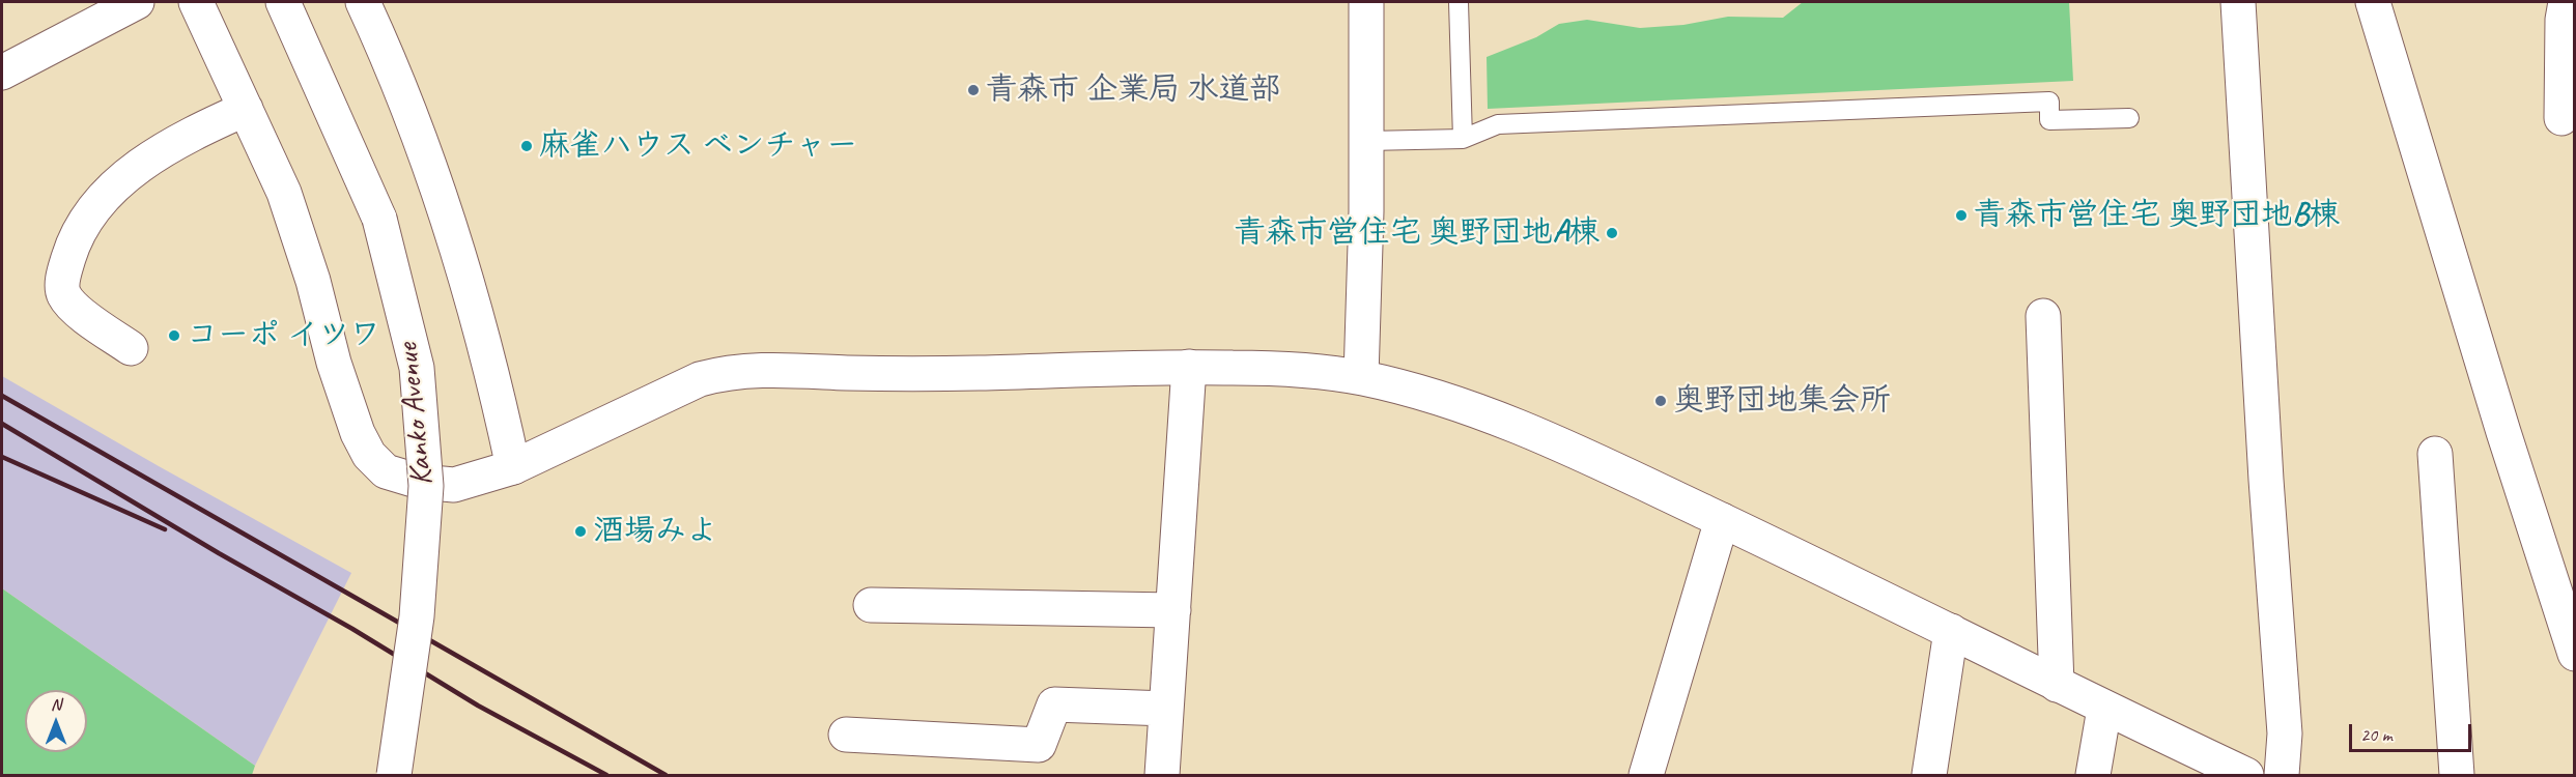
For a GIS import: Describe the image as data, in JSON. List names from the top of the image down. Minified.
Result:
{"streets":{"main road":["Kanko Avenue"]},"places":["青森市 企業局 水道部","麻雀ハウス ベンチャー","青森市営住宅 奥野団地B棟","青森市営住宅 奥野団地A棟","コーポ イツワ","奥野団地集会所","酒場みよ"],"scale_bar":"20 m","north":"top"}
